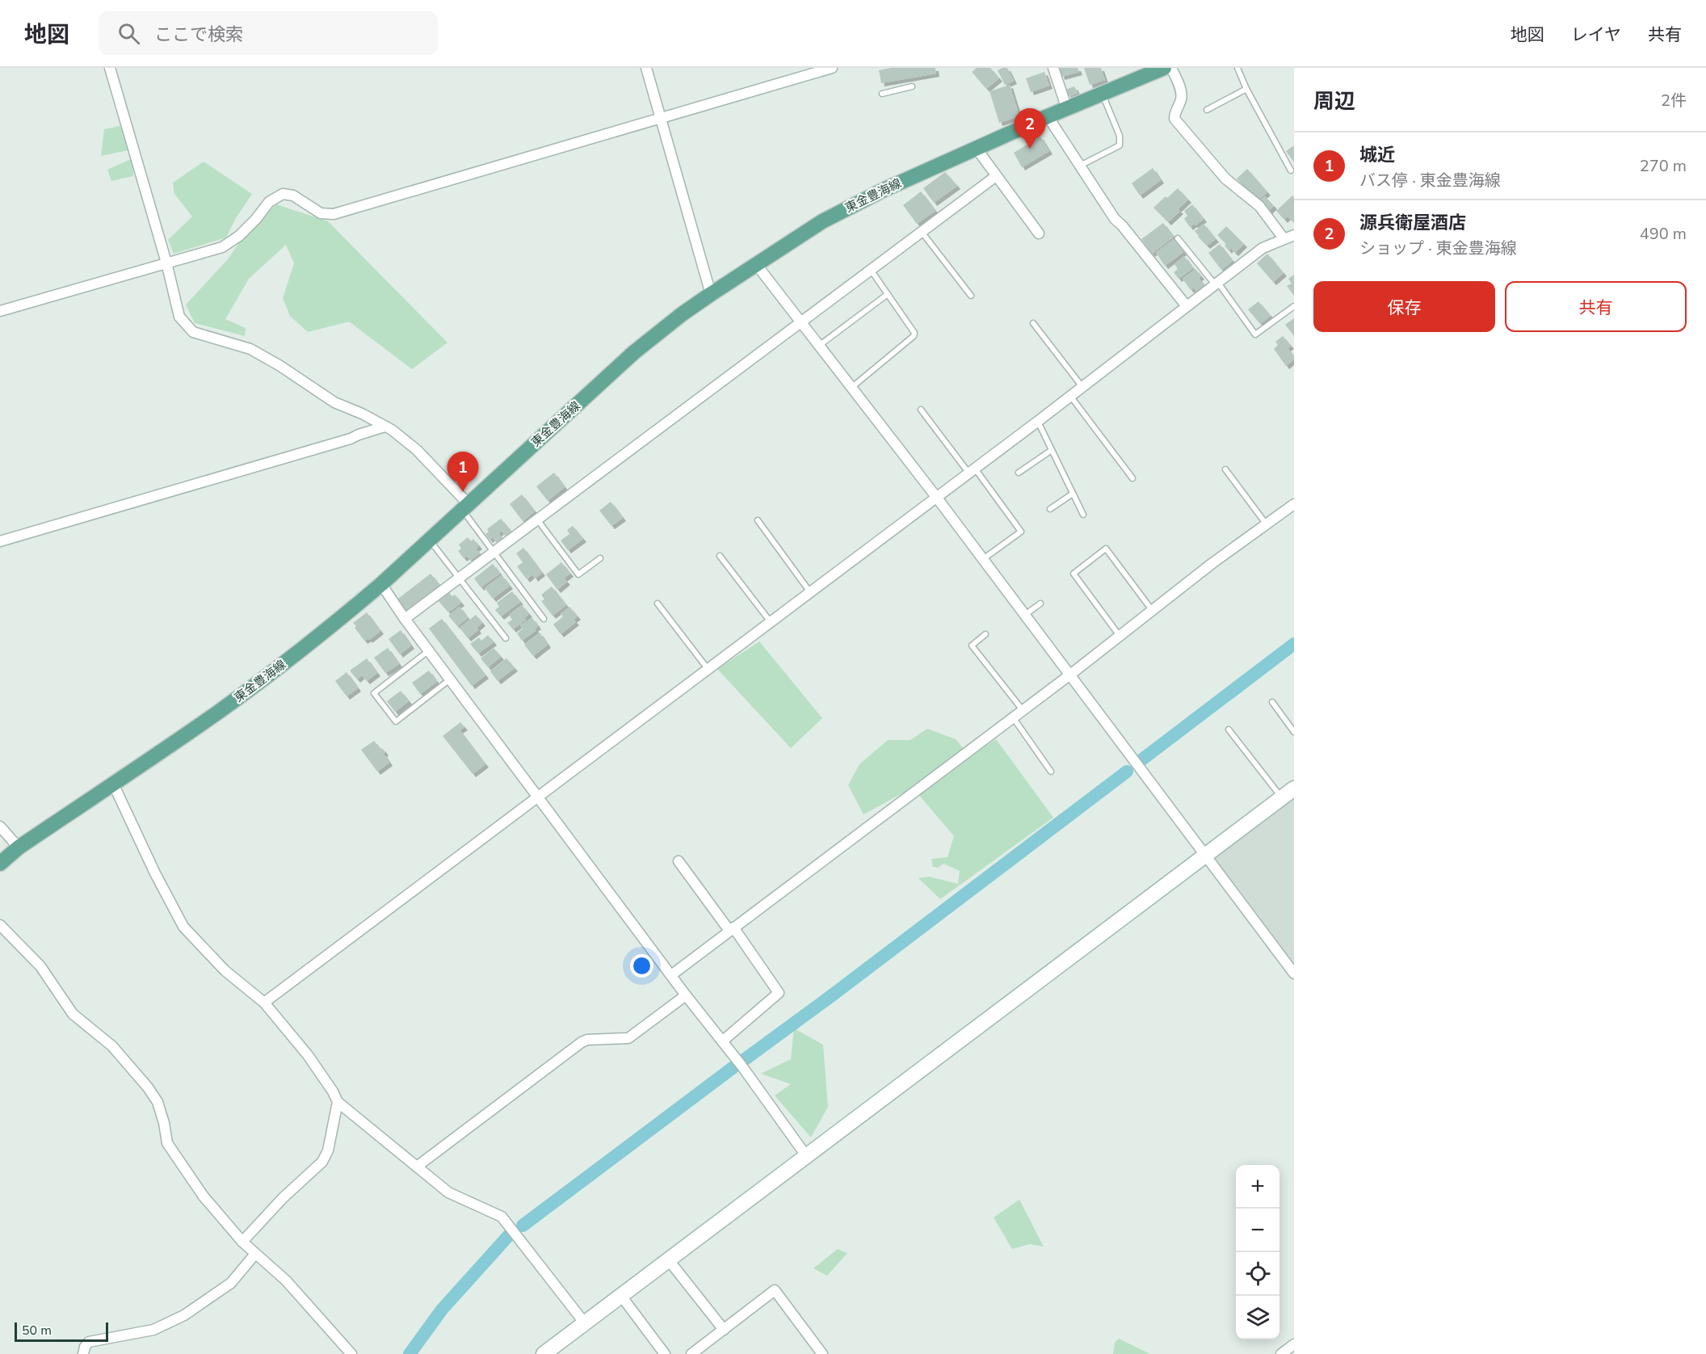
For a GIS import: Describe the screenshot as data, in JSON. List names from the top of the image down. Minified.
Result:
{"streets":{"main road":["東金豊海線"]},"scale_bar":"50 m","page":{"header":"地図","search":"ここで検索","nav":["地図","レイヤ","共有"],"heading":["周辺","2件"],"pins":["2","1"],"list":[{"mark":"1","name":"城近","note":"バス停 · 東金豊海線","value":"270 m"},{"mark":"2","name":"源兵衛屋酒店","note":"ショップ · 東金豊海線","value":"490 m"}],"buttons":["保存","共有"],"map_buttons":["+","−"],"scale":"50 m"}}
